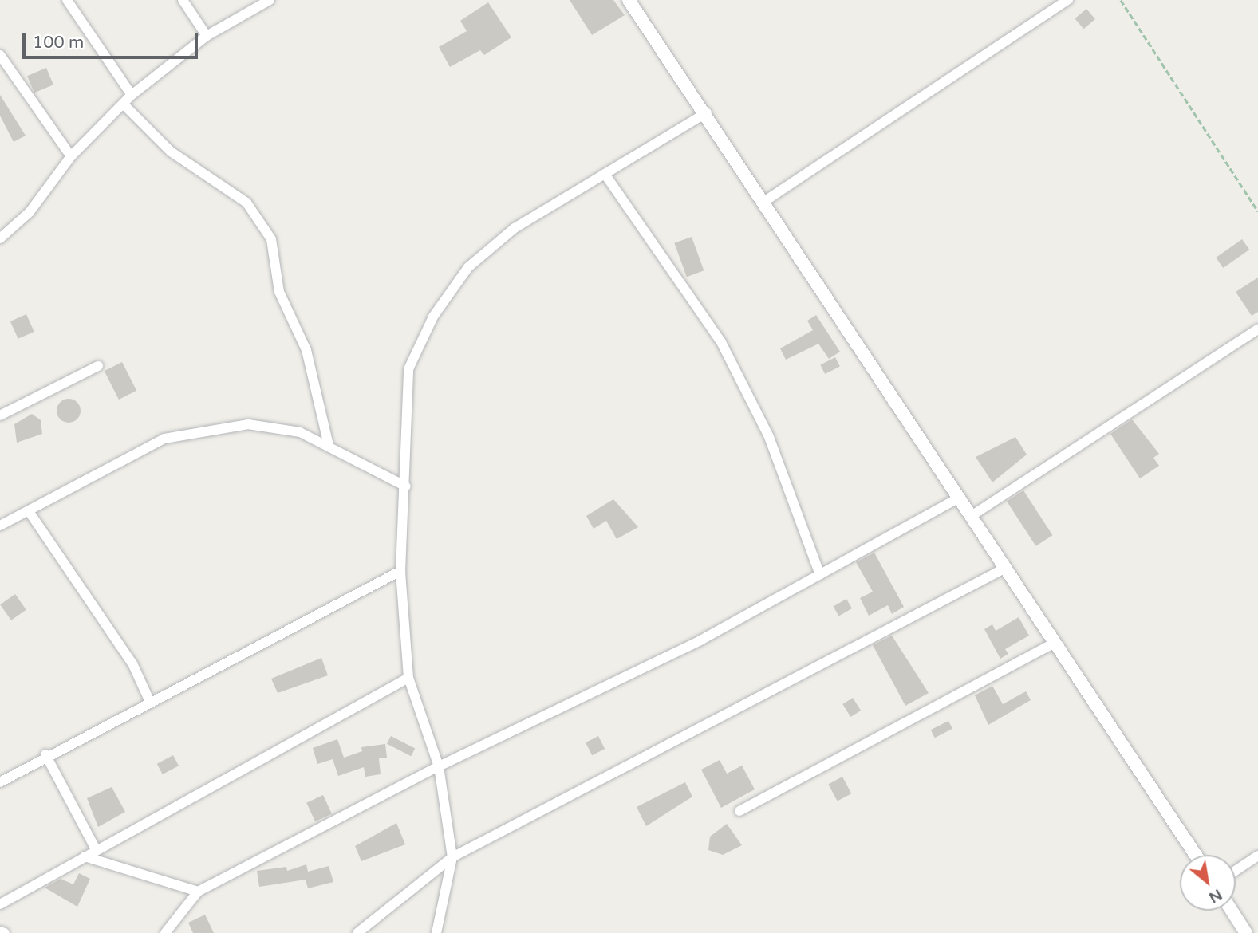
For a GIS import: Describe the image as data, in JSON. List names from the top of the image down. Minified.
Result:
{"scale_bar":"100 m","north":"bottom right"}
